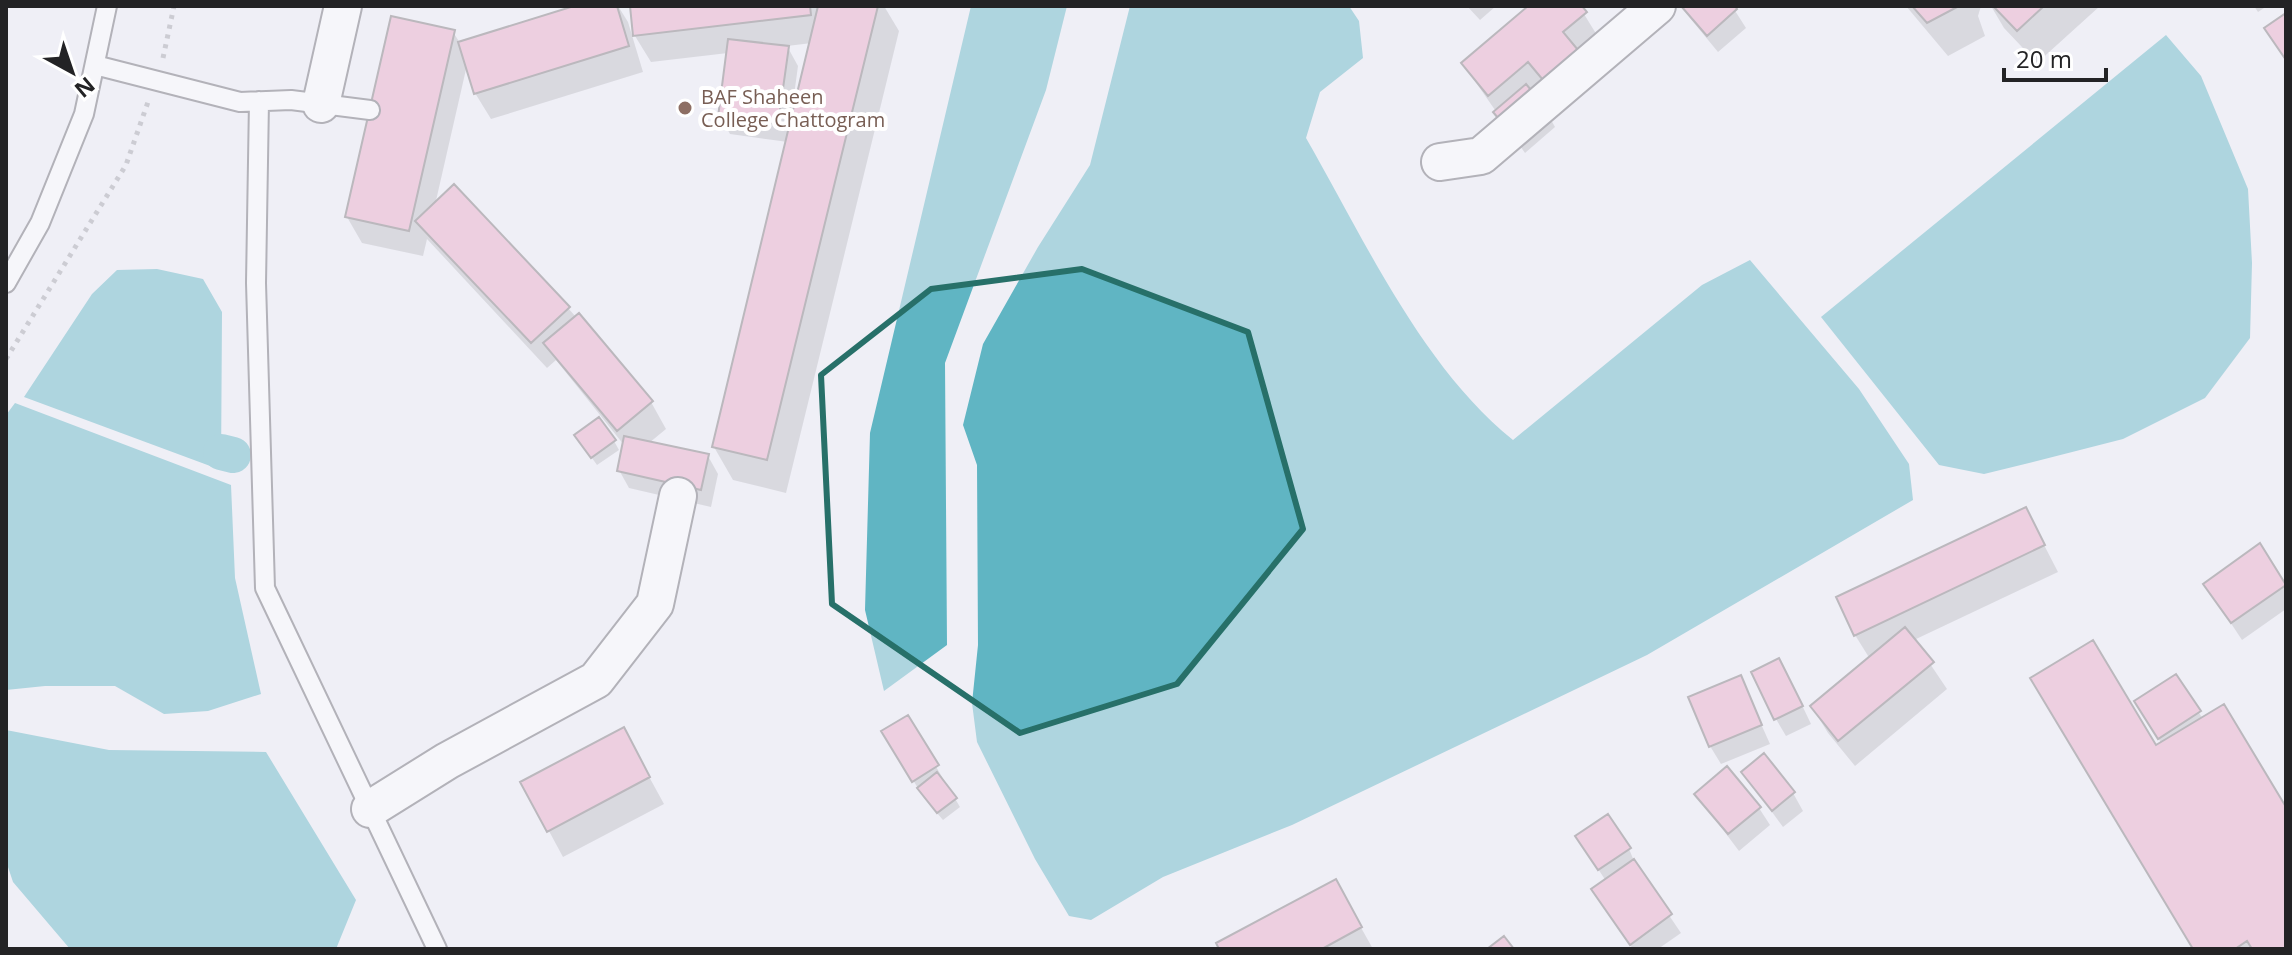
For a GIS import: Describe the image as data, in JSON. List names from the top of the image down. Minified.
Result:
{"places":["BAF Shaheen College Chattogram"],"scale_bar":"20 m","north":"bottom right"}
